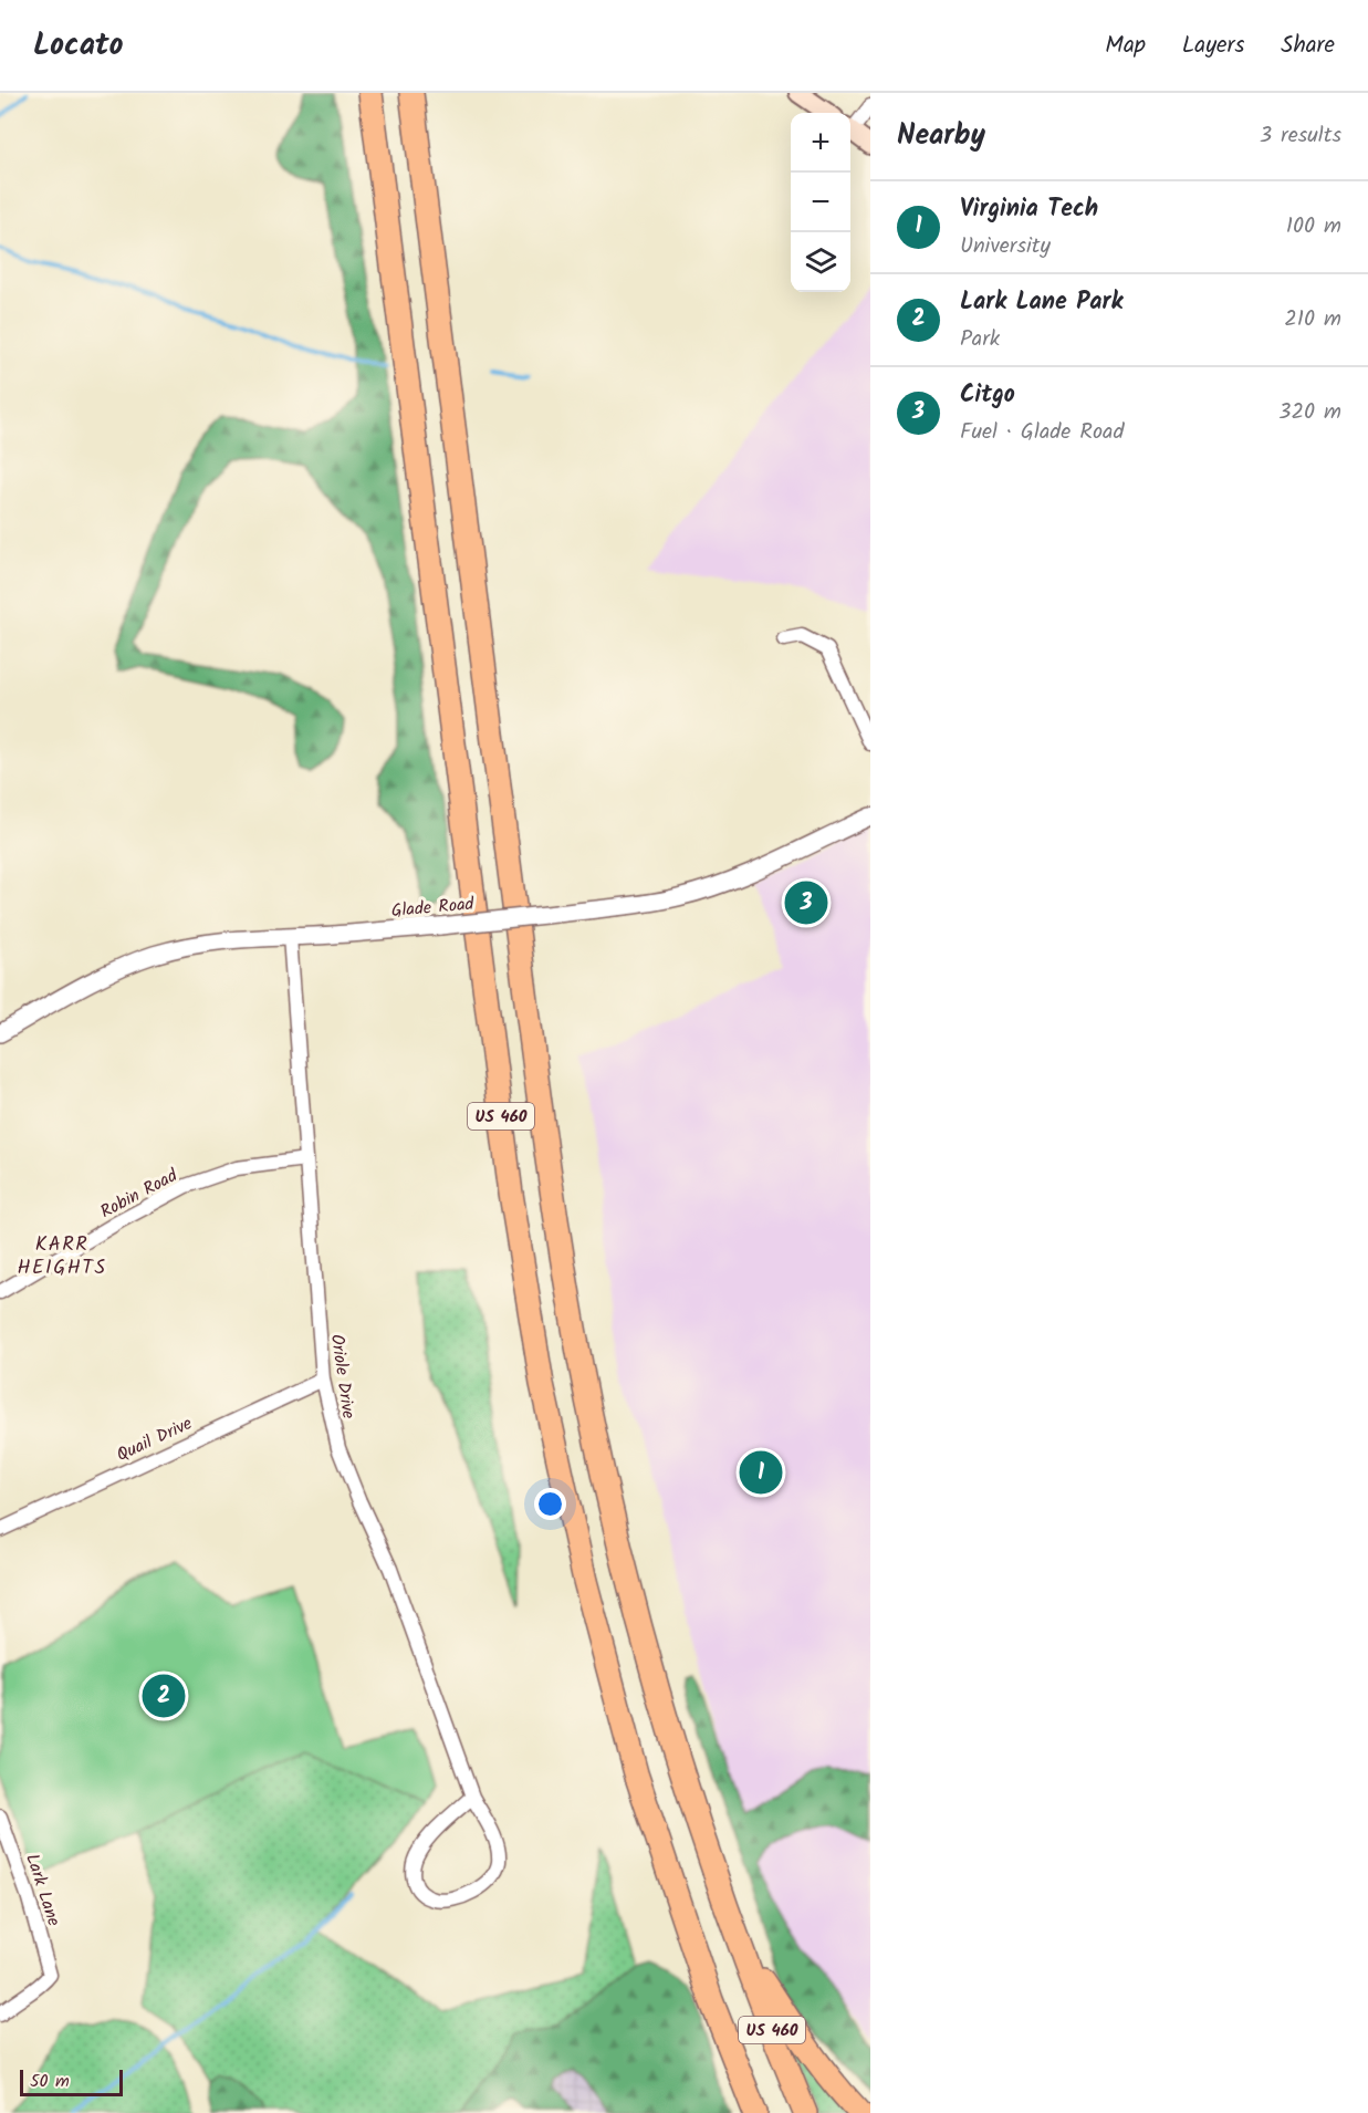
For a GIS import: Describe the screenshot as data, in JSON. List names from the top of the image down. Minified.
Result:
{"streets":{"highway":["US 460"],"street":["Glade Road","Robin Road","Oriole Drive","Quail Drive","Lark Lane"]},"crossings":[["Glade Road","Oriole Drive"],["Robin Road","Oriole Drive"],["Oriole Drive","Quail Drive"]],"districts":["KARR HEIGHTS"],"scale_bar":"50 m","page":{"header":"Locato","nav":["Map","Layers","Share"],"heading":["Nearby","3 results"],"map_buttons":["+","−"],"list":[{"mark":"1","name":"Virginia Tech","note":"University","value":"100 m"},{"mark":"2","name":"Lark Lane Park","note":"Park","value":"210 m"},{"mark":"3","name":"Citgo","note":"Fuel · Glade Road","value":"320 m"}],"pins":["3","1","2"],"scale":"50 m"}}
